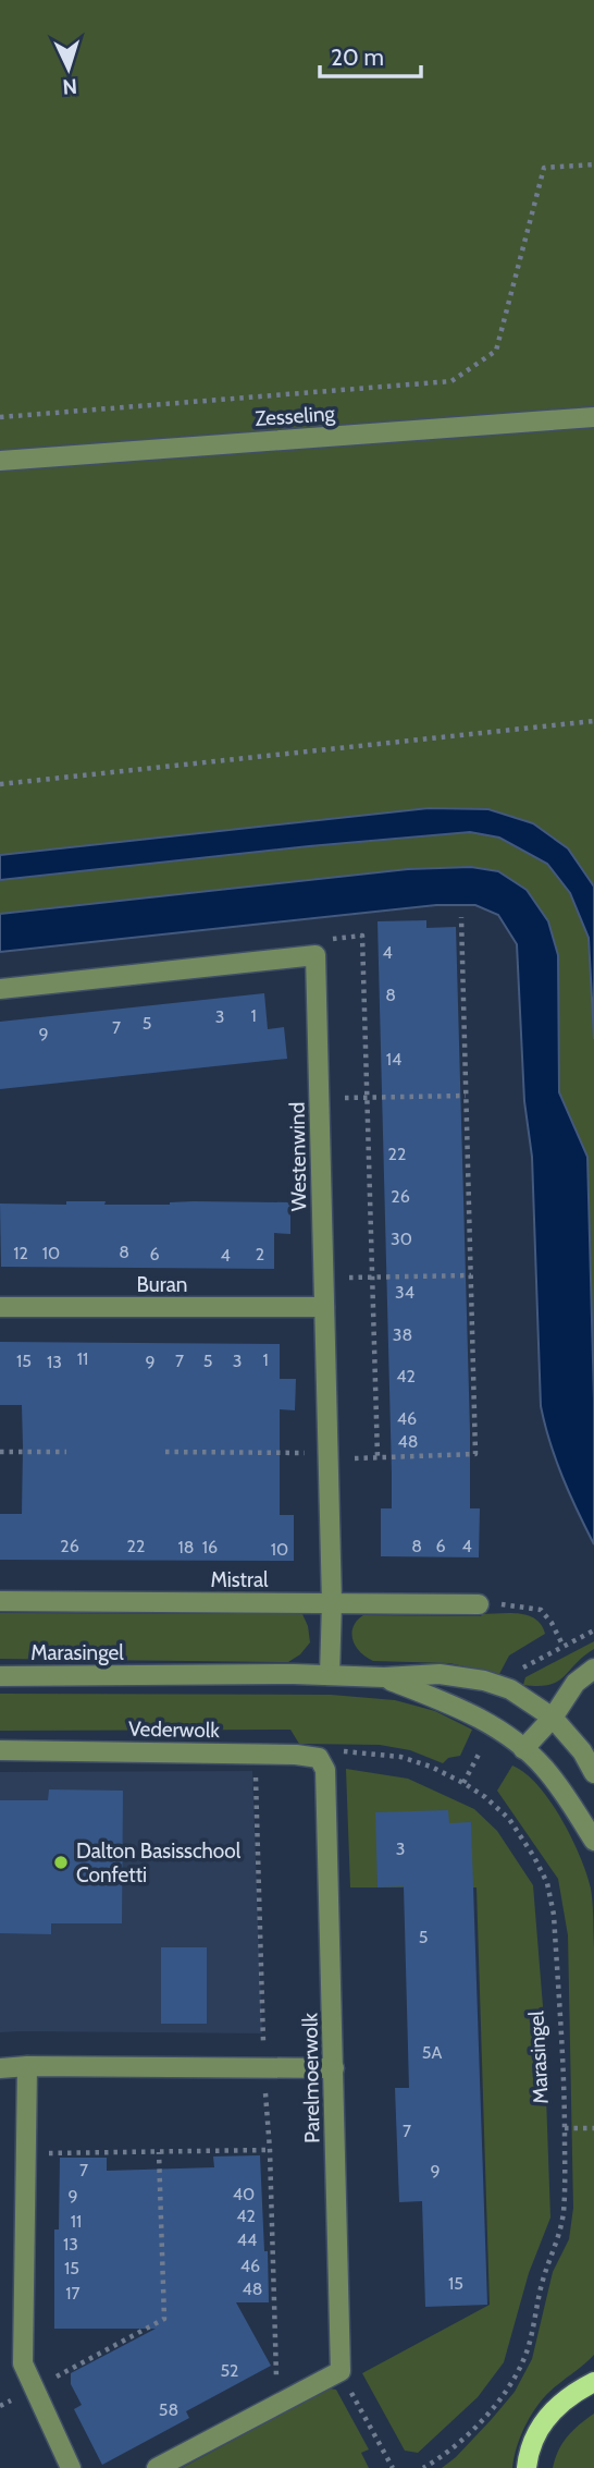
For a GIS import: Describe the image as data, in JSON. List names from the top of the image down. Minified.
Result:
{"streets":{"street":["Zesseling","Westenwind","Buran","Mistral","Marasingel","Vederwolk","Parelmoerwolk"]},"crossings":[["Westenwind","Buran"],["Westenwind","Mistral"],["Westenwind","Marasingel"],["Marasingel","Vederwolk"],["Marasingel","Parelmoerwolk"],["Vederwolk","Parelmoerwolk"]],"places":["Dalton Basisschool Confetti"],"house_numbers":["4","8","1","3","5","7","9","14","22","26","30","8","12","10","6","2","4","34","38","11","1","15","7","5","3","13","9","42","46","48","26","22","8","6","4","18","16","10","3","5","5A","7","7","9","40","9","42","11","44","13","46","15","15","48","17","52","58"],"scale_bar":"20 m","north":"bottom"}
